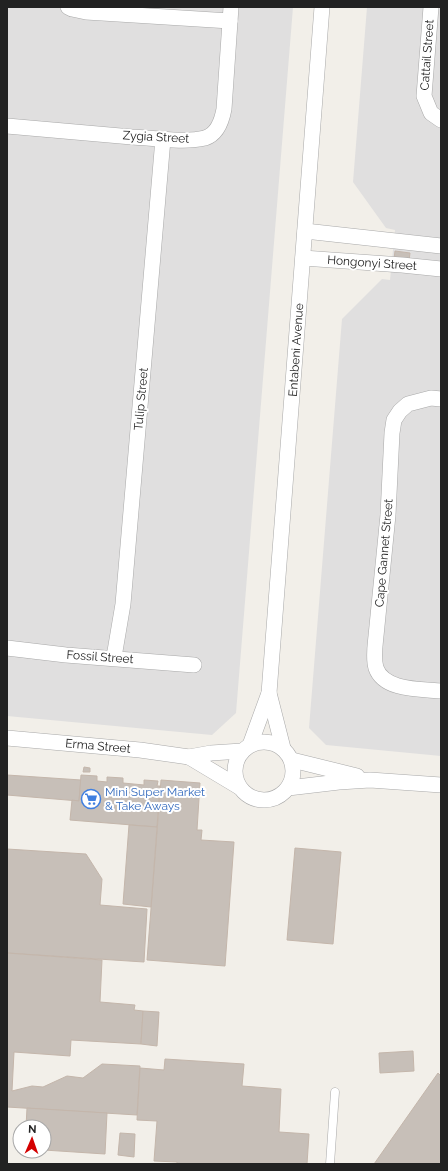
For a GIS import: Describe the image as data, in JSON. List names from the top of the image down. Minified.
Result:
{"streets":{"street":["Cattail Street","Zygia Street","Hongonyi Street","Entabeni Avenue","Tulip Street","Cape Gannet Street","Fossil Street","Erma Street"]},"crossings":[["Zygia Street","Tulip Street"],["Hongonyi Street","Entabeni Avenue"],["Entabeni Avenue","Erma Street"],["Tulip Street","Fossil Street"]],"places":{"supermarket":["Mini Super Market & Take Aways"]},"north":"top"}
